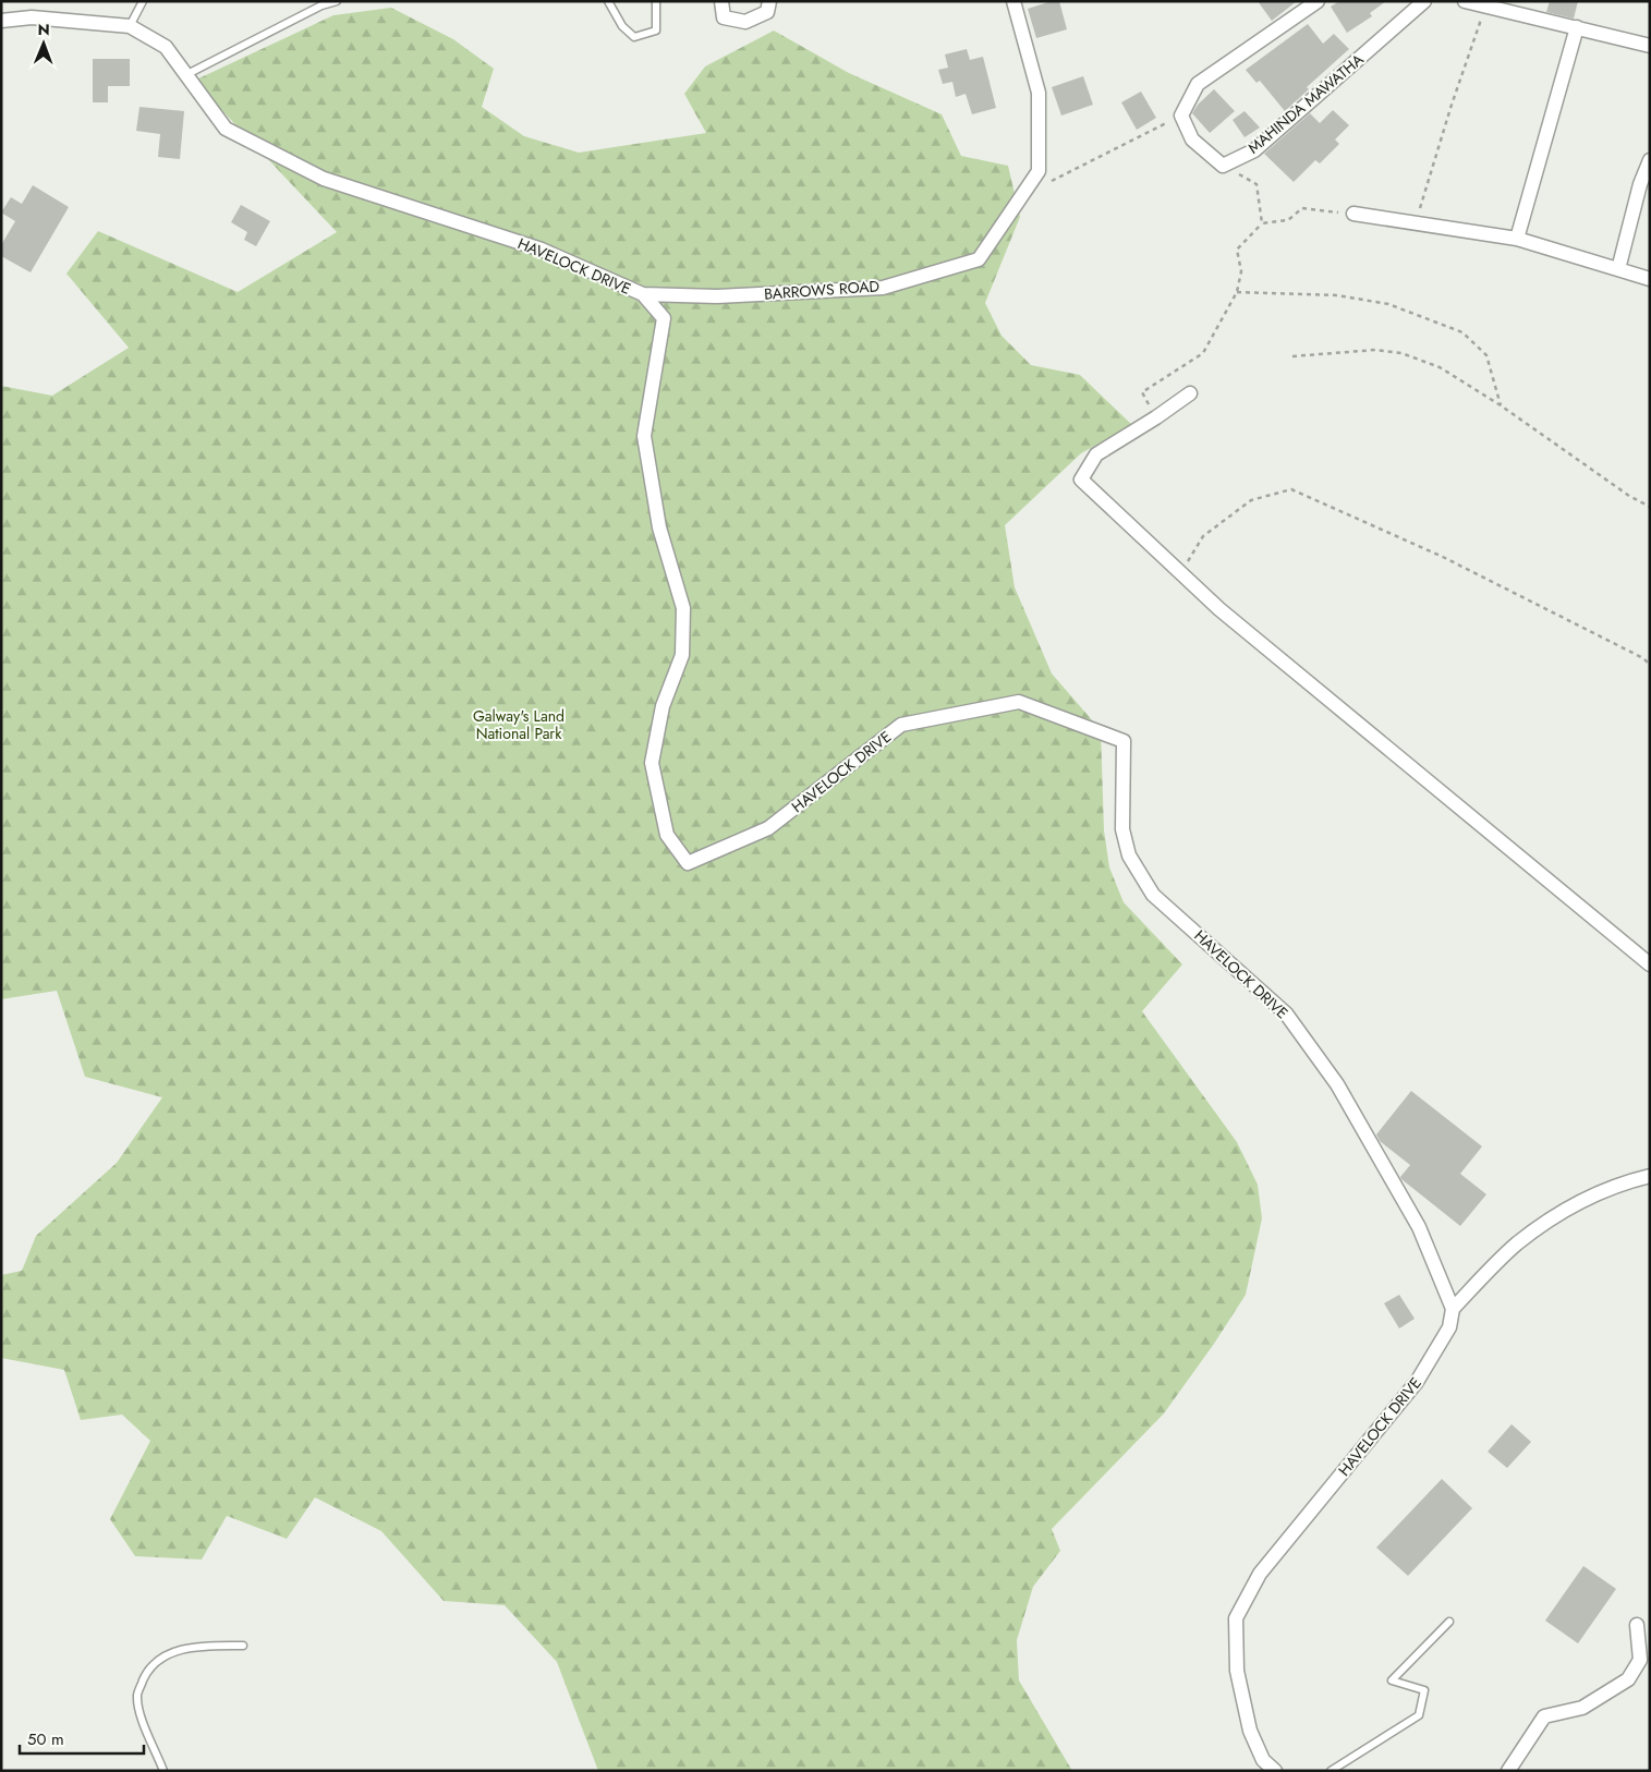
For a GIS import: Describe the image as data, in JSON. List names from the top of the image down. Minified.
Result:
{"streets":{"street":["MAHINDA MAWATHA","HAVELOCK DRIVE","BARROWS ROAD"]},"crossings":[["HAVELOCK DRIVE","BARROWS ROAD"]],"parks":["Galway's Land National Park"],"scale_bar":"50 m","north":"top"}
